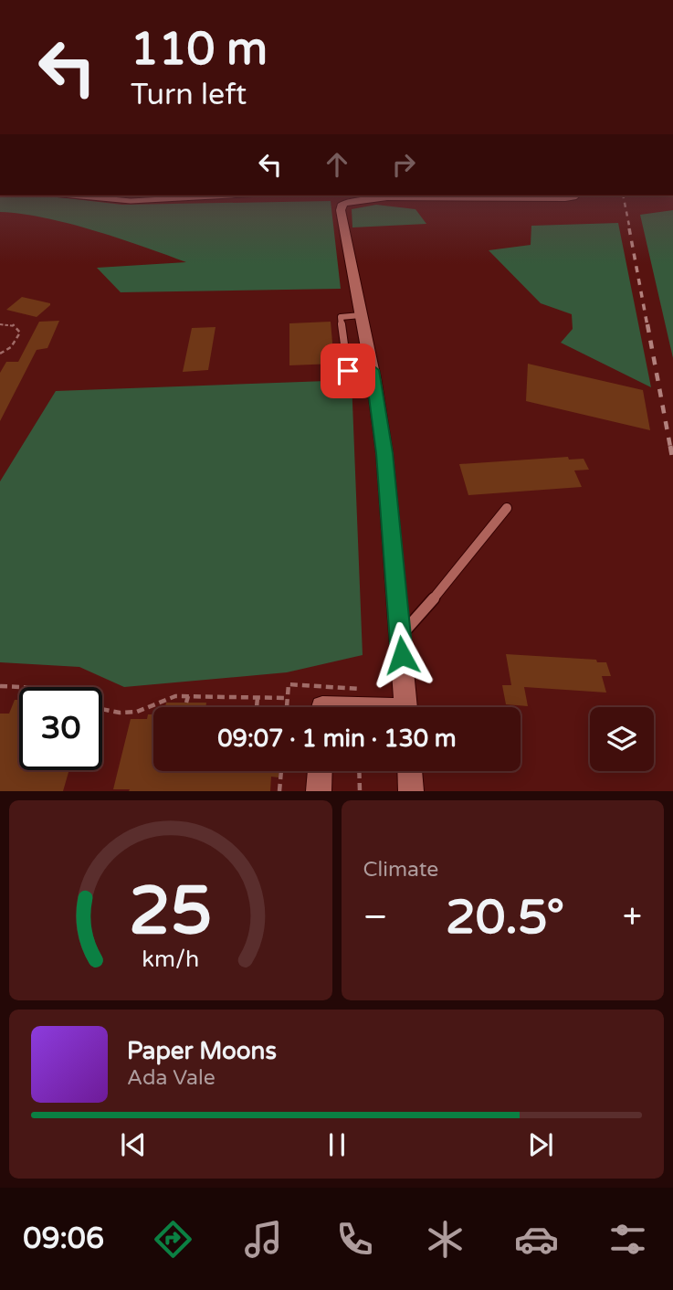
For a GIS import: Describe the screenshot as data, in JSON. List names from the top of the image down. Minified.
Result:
{"page":{"turn":["110 m","Turn left"],"limit":"30","trip":"09:07 · 1 min · 130 m","tile":"Climate","heat":["−","20.5°","+"],"song":["Paper Moons","Ada Vale"],"tabs":"09:06","gauge":["25","km/h"]}}
